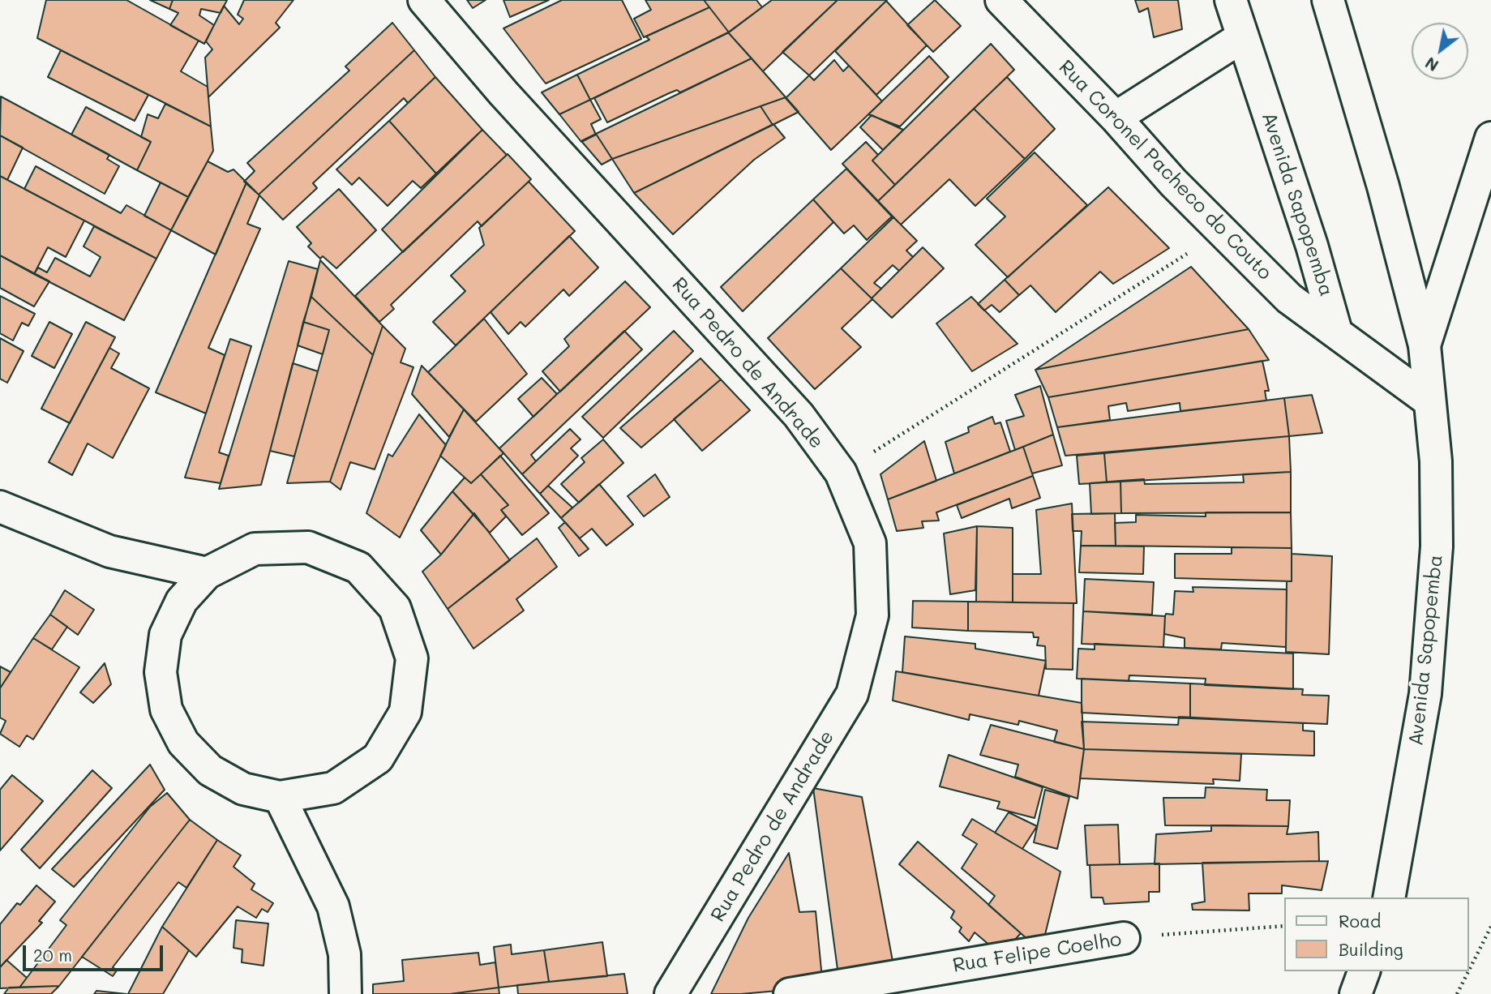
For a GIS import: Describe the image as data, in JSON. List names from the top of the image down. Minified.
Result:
{"streets":{"street":["Rua Coronel Pacheco do Couto","Avenida Sapopemba","Rua Pedro de Andrade","Rua Felipe Coelho"]},"crossings":[["Rua Coronel Pacheco do Couto","Avenida Sapopemba"]],"legend":["Road","Building"],"scale_bar":"20 m","north":"bottom left"}
